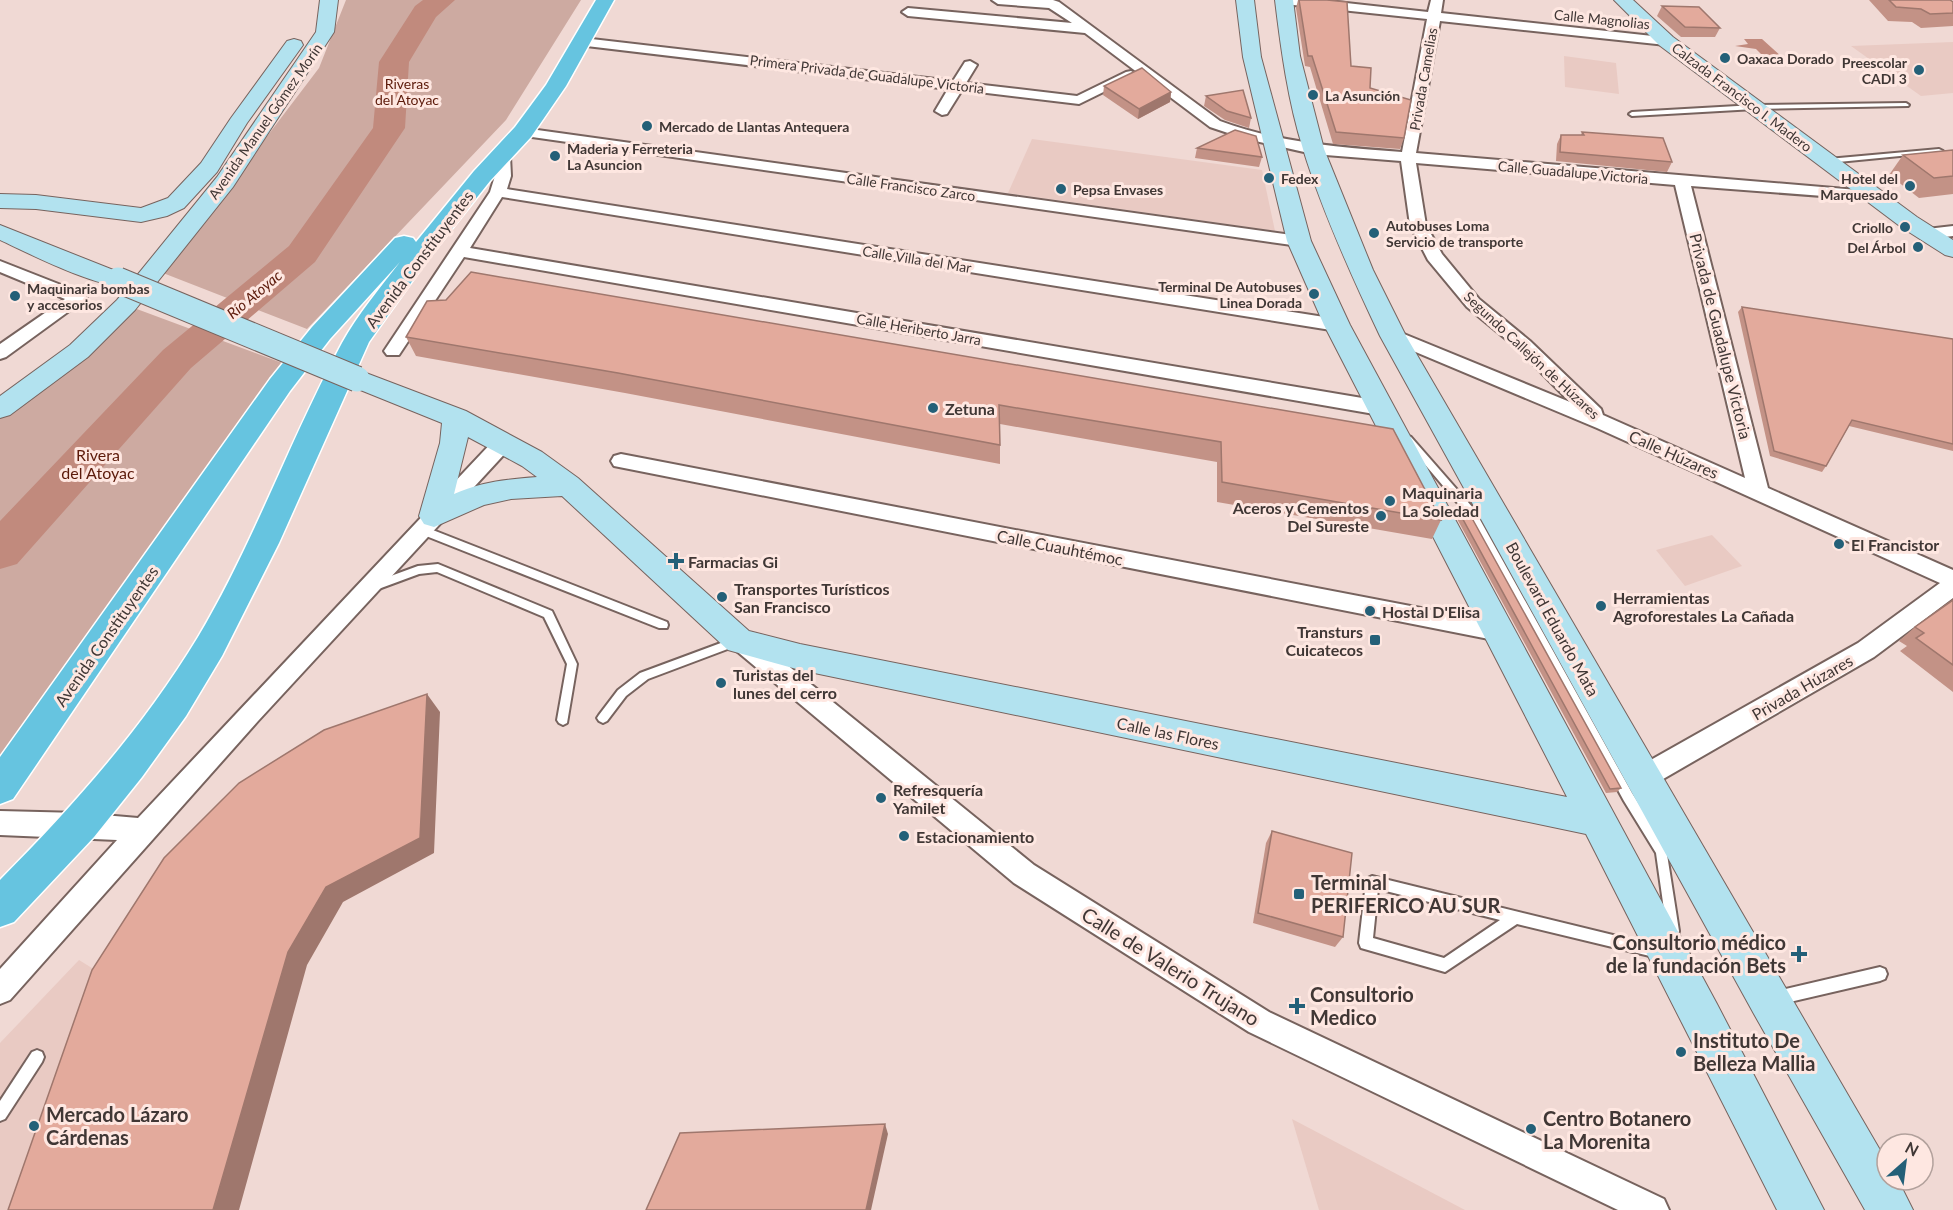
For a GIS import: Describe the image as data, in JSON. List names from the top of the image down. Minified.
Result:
{"streets":{"main road":["Calzada Francisco I. Madero","Avenida Manuel Gómez Morín","Avenida Constituyentes","Boulevard Eduardo Mata","Calle las Flores"],"street":["Calle Magnolias","Primera Privada de Guadalupe Victoria","Privada Camelias","Calle Guadalupe Victoria","Calle Francisco Zarco","Calle Villa del Mar","Calle Heriberto Jarra","Privada de Guadalupe Victoria","Segundo Callejón de Húzares","Calle Húzares","Calle Cuauhtémoc","Privada Húzares","Calle de Valerio Trujano"]},"crossings":[["Calle Magnolias","Privada Camelias"],["Calle Magnolias","Calzada Francisco I. Madero"],["Calle Magnolias","Boulevard Eduardo Mata"],["Primera Privada de Guadalupe Victoria","Calle Guadalupe Victoria"],["Privada Camelias","Calle Guadalupe Victoria"],["Privada Camelias","Segundo Callejón de Húzares"],["Calzada Francisco I. Madero","Calle Guadalupe Victoria"],["Calle Guadalupe Victoria","Privada de Guadalupe Victoria"],["Calle Guadalupe Victoria","Segundo Callejón de Húzares"],["Calle Guadalupe Victoria","Boulevard Eduardo Mata"],["Avenida Constituyentes","Calle Villa del Mar"],["Privada de Guadalupe Victoria","Calle Húzares"],["Segundo Callejón de Húzares","Calle Húzares"],["Calle Húzares","Boulevard Eduardo Mata"],["Calle Húzares","Privada Húzares"],["Boulevard Eduardo Mata","Privada Húzares"],["Calle las Flores","Calle de Valerio Trujano"]],"water":["Río Atoyac"],"parks":["Riveras del Atoyac","Rivera del Atoyac"],"places":{"other":["Oaxaca Dorado","Preescolar CADI 3","La Asunción","Mercado de Llantas Antequera","Maderia y Ferreteria La Asuncion","Fedex","Hotel del Marquesado","Pepsa Envases","Criollo","Autobuses Loma Servicio de transporte","Del Árbol","Terminal De Autobuses Linea Dorada","Maquinaria bombas y accesorios","Zetuna","Maquinaria La Soledad","Aceros y Cementos Del Sureste","El Francistor","Transportes Turísticos San Francisco","Herramientas Agroforestales La Cañada","Hostal D'Elisa","Turistas del lunes del cerro","Refresquería Yamilet","Estacionamiento","Instituto De Belleza Mallia","Mercado Lázaro Cárdenas","Centro Botanero La Morenita"],"health":["Farmacias Gi","Consultorio médico de la fundación Bets","Consultorio Medico"],"transit":["Transturs Cuicatecos","Terminal PERIFERICO AU SUR"]},"north":"top right"}
